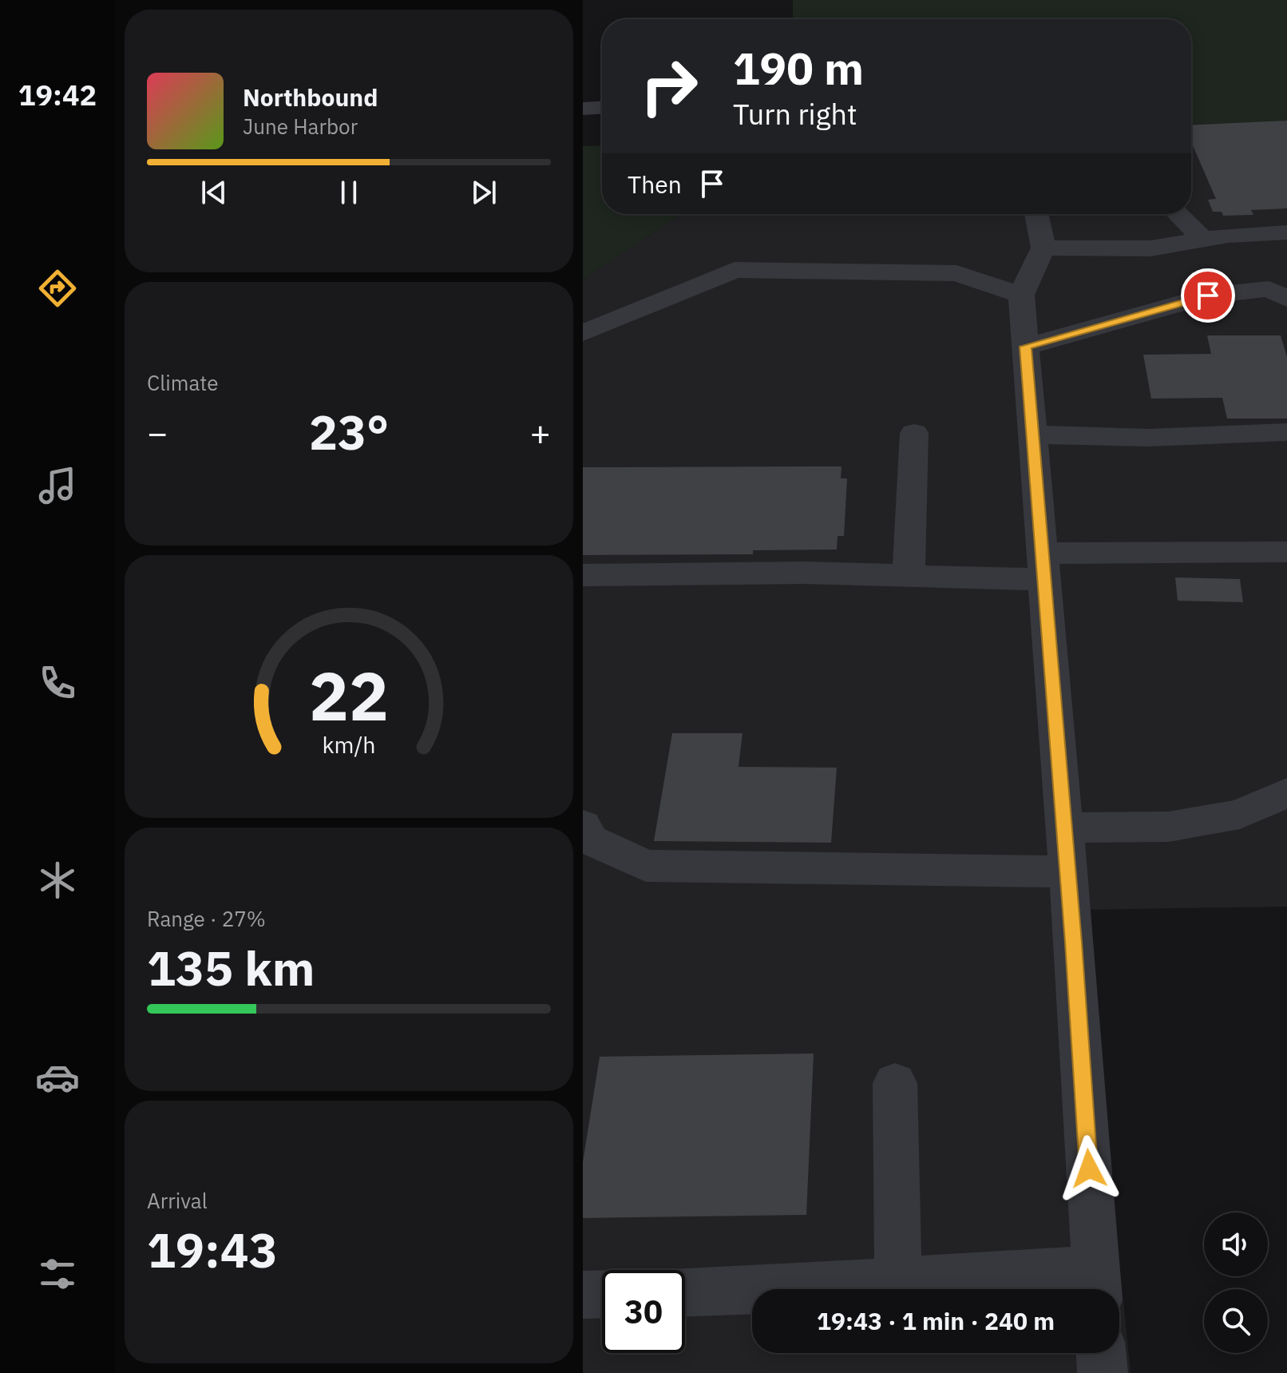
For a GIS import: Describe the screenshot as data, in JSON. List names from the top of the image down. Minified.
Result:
{"page":{"tabs":"19:42","turn":["190 m","Turn right"],"song":["Northbound","June Harbor"],"then":"Then","tile":["Climate",["Range · 27%","135 km"],["Arrival","19:43"]],"heat":["−","23°","+"],"limit":"30","trip":"19:43 · 1 min · 240 m","gauge":["22","km/h"]}}
